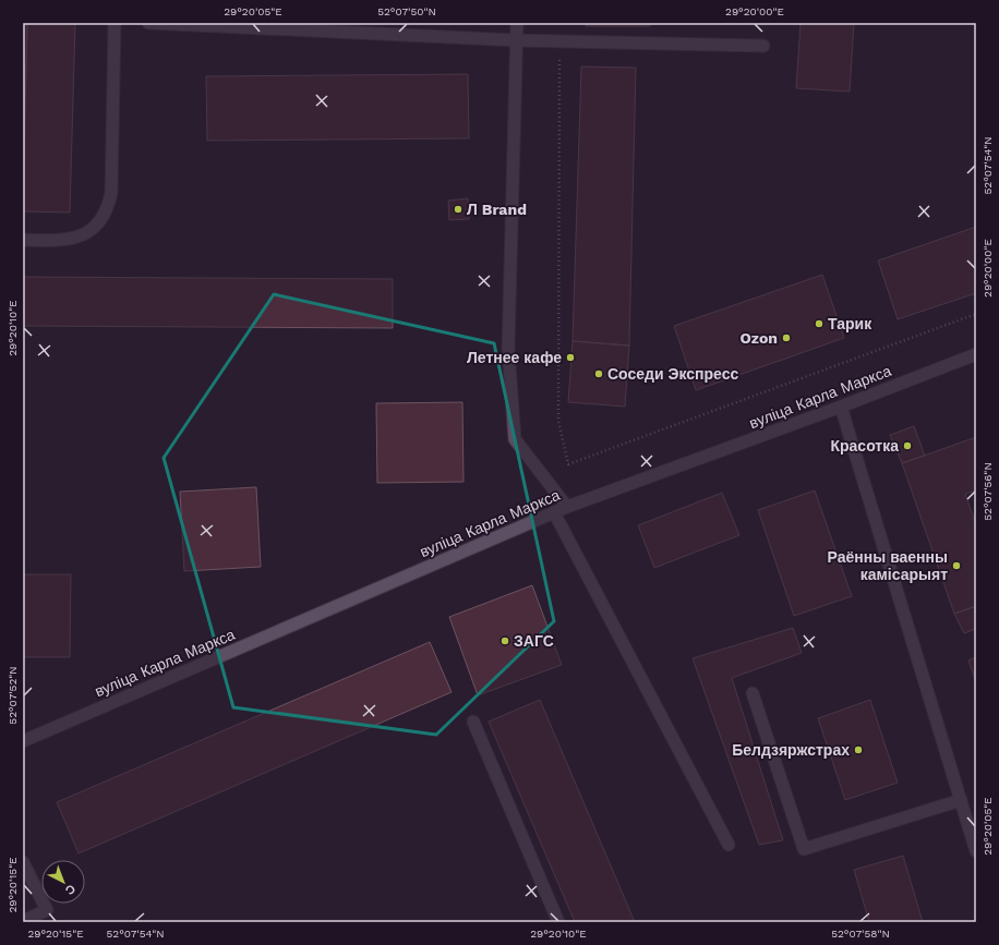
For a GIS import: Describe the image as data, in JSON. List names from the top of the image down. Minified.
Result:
{"streets":{"main road":["вуліца Карла Маркса"]},"places":["Л Brand","Тарик","Ozon","Летнее кафе","Соседи Экспресс","Красотка","Раённы ваенны камісарыят","ЗАГС","Белдзяржстрах"],"north":"bottom right","coordinates":["29°20'05\"E","52°07'50\"N","29°20'00\"E","52°07'54\"N","29°20'10\"E","52°07'56\"N","52°07'52\"N","29°20'15\"E","52°07'58\"N"]}
